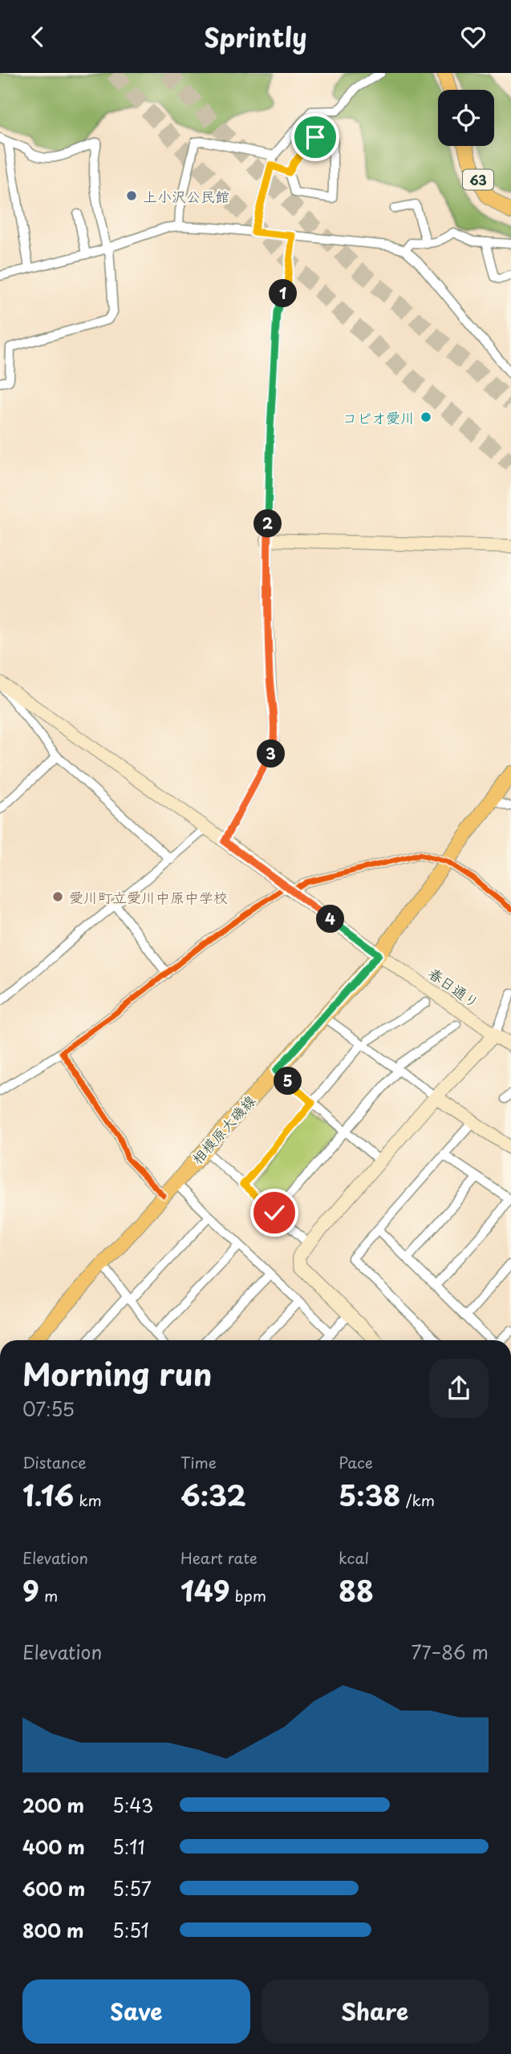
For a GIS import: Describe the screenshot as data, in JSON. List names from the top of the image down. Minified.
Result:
{"streets":{"main road":["63","相模原大磯線"],"street":["春日通り"]},"crossings":[["春日通り","相模原大磯線"]],"places":["上小沢公民館","コピオ愛川","愛川町立愛川中原中学校"],"page":{"header":"Sprintly","pins":["1","2","3","4","5"],"heading":["Morning run","07:55"],"stats":[["Distance","1.16 km"],["Time","6:32"],["Pace","5:38 /km"],["Elevation","9 m"],["Heart rate","149 bpm"],["kcal","88"]],"chart":["Elevation","77–86 m"],"list":[{"name":"200 m","note":"5:43"},{"name":"400 m","note":"5:11"},{"name":"600 m","note":"5:57"},{"name":"800 m","note":"5:51"}],"buttons":["Save","Share"]}}
